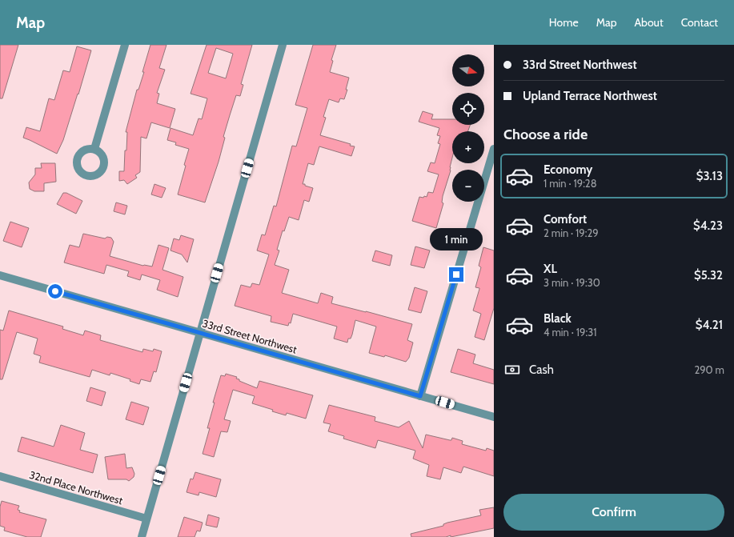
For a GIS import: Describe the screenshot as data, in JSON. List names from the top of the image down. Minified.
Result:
{"streets":{"street":["33rd Street Northwest","32nd Place Northwest"]},"north":"right","page":{"header":"Map","nav":["Home","Map","About","Contact"],"banner":["33rd Street Northwest","Upland Terrace Northwest"],"map_buttons":["+","−"],"heading":"Choose a ride","list":[{"name":"Economy","note":"1 min · 19:28","value":"$3.13"},{"name":"Comfort","note":"2 min · 19:29","value":"$4.23"},{"name":"XL","note":"3 min · 19:30","value":"$5.32"},{"name":"Black","note":"4 min · 19:31","value":"$4.21"}],"bubble":"1 min","pay":["Cash","290 m"],"buttons":"Confirm"}}
